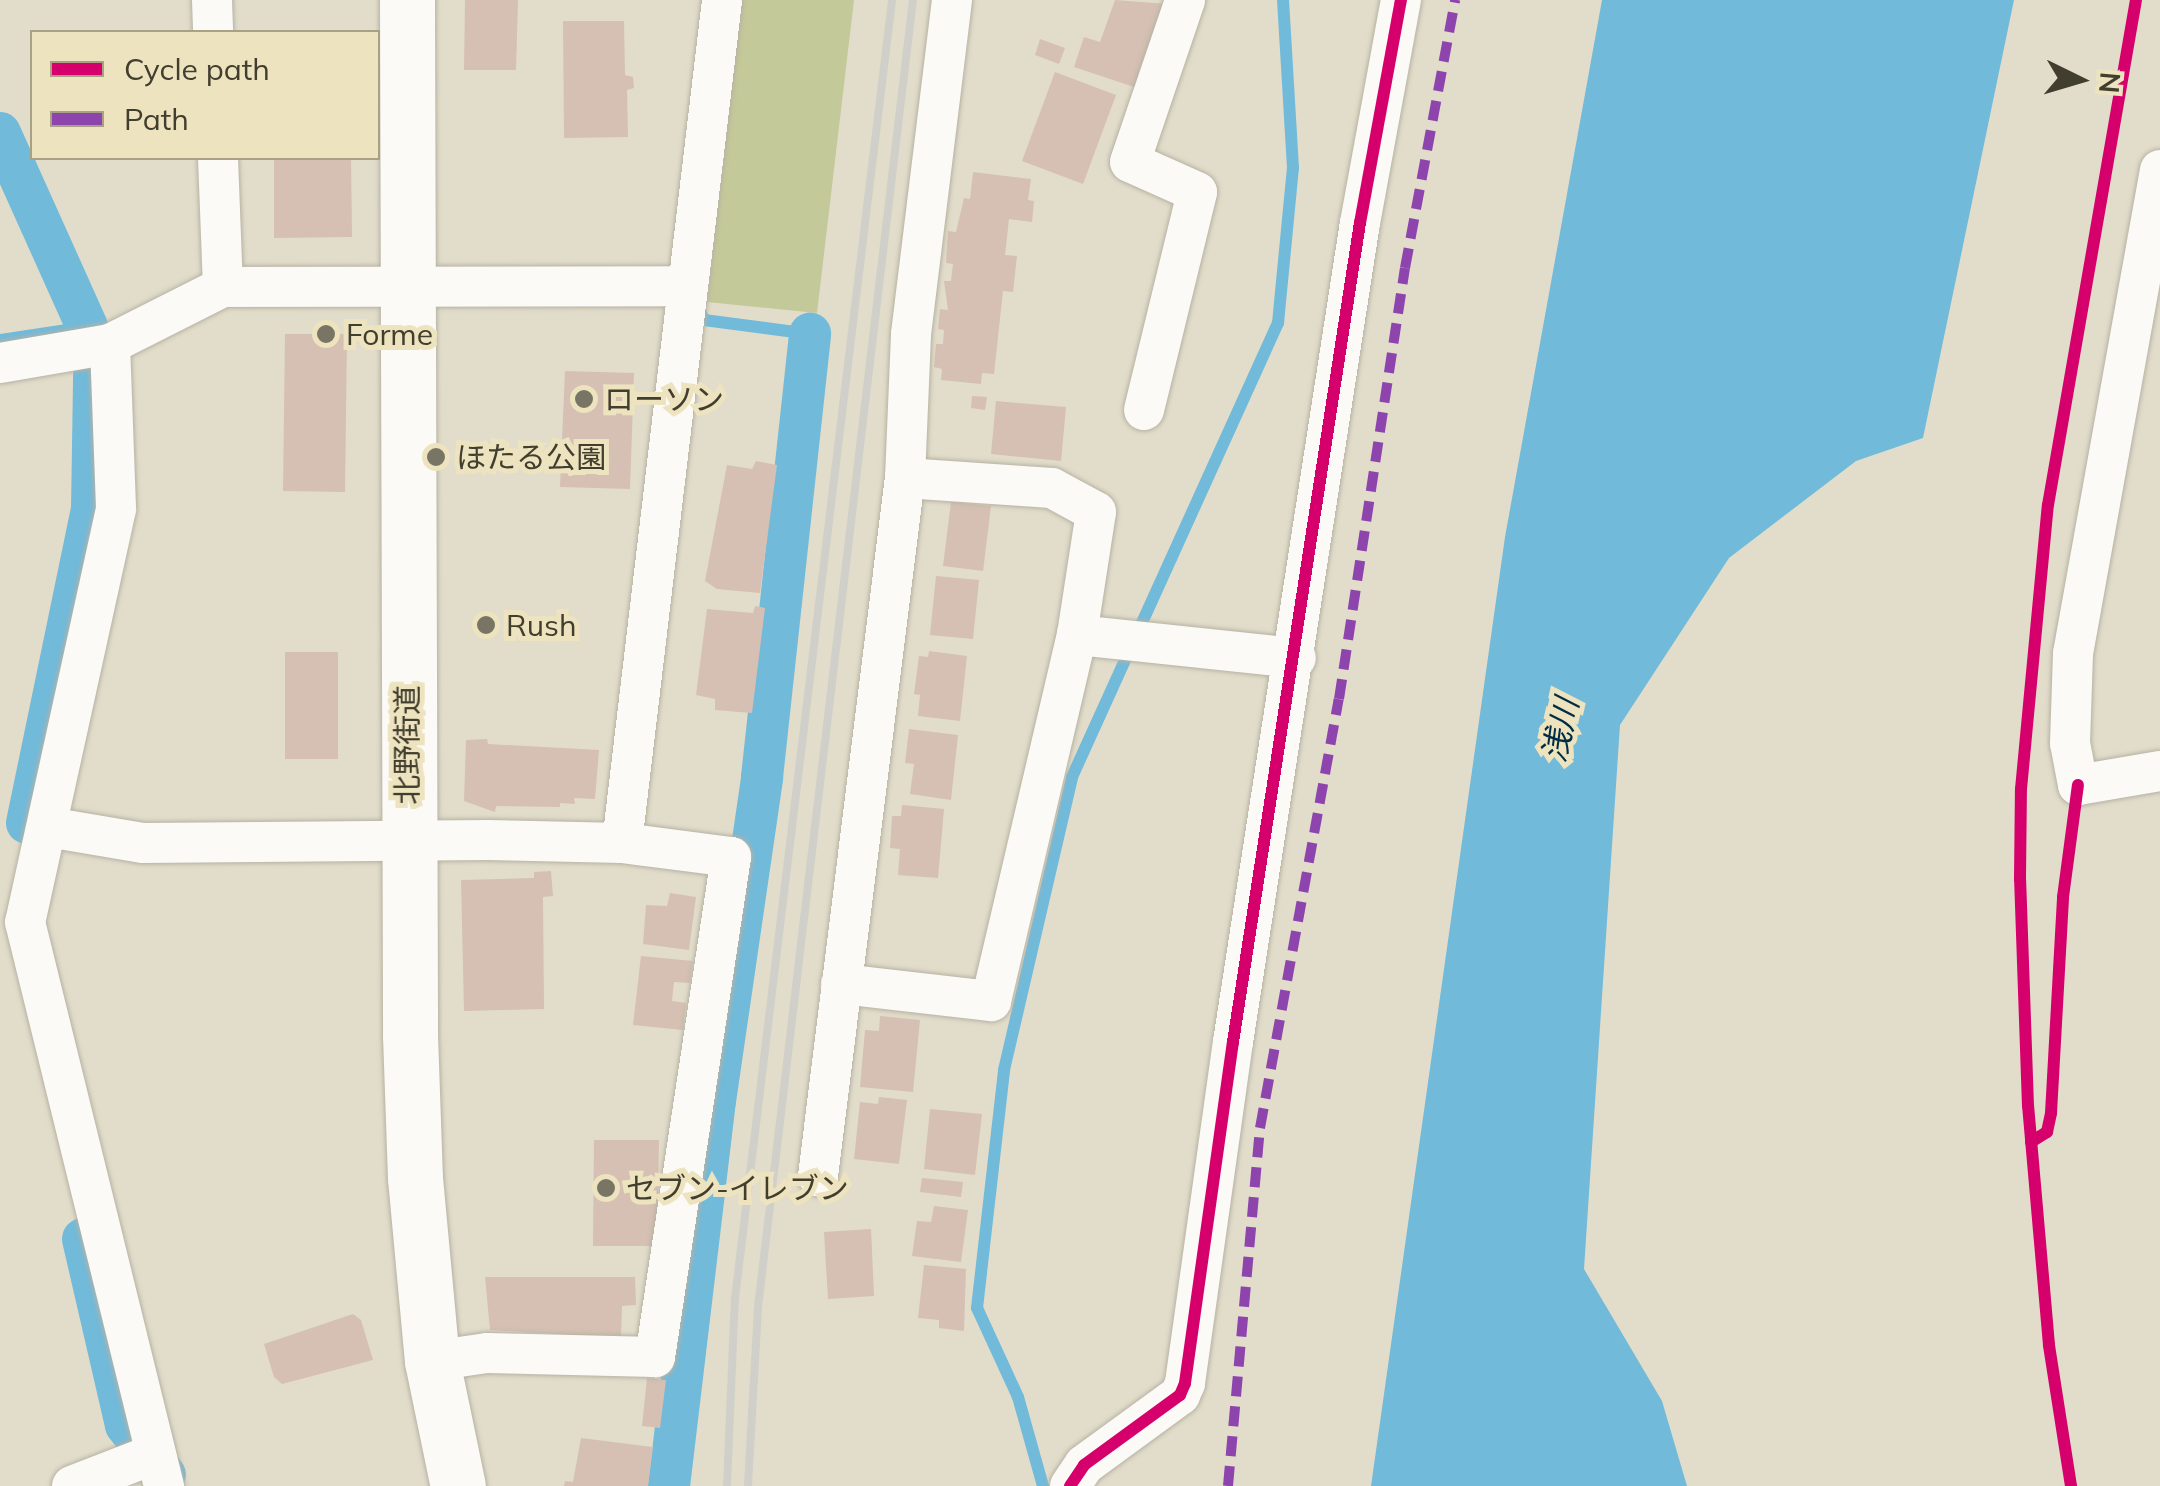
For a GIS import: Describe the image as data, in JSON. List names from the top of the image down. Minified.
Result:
{"streets":{"main road":["北野街道"]},"water":["浅川"],"places":["Forme","ローソン","ほたる公園","Rush","セブン-イレブン"],"legend":["Cycle path","Path"],"north":"right"}
